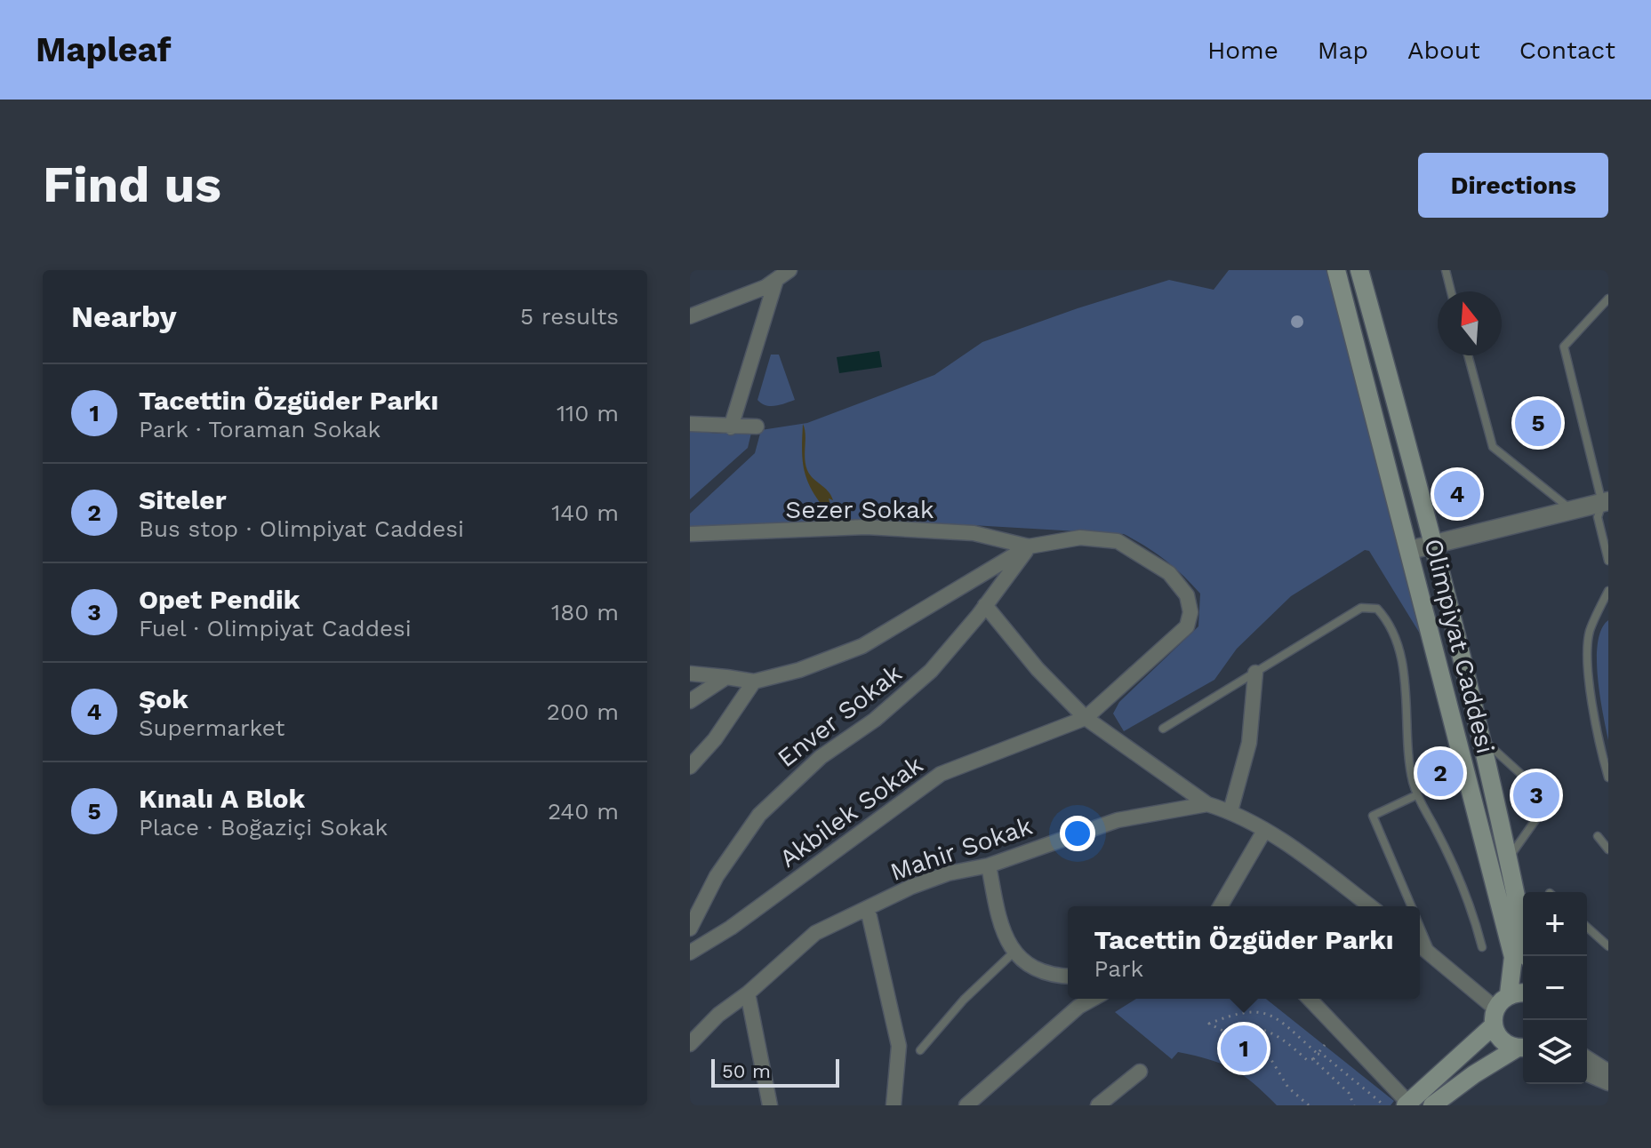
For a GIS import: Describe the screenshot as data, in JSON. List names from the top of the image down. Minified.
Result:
{"streets":{"main road":["Olimpiyat Caddesi"],"street":["Sezer Sokak","Enver Sokak","Akbilek Sokak","Mahir Sokak"]},"crossings":[["Sezer Sokak","Enver Sokak"],["Sezer Sokak","Akbilek Sokak"],["Sezer Sokak","Mahir Sokak"],["Enver Sokak","Akbilek Sokak"],["Enver Sokak","Mahir Sokak"],["Akbilek Sokak","Mahir Sokak"]],"scale_bar":"50 m","north":"top","page":{"header":"Mapleaf","nav":["Home","Map","About","Contact"],"buttons":"Directions","title":"Find us","heading":["Nearby","5 results"],"list":[{"mark":"1","name":"Tacettin Özgüder Parkı","note":"Park · Toraman Sokak","value":"110 m"},{"mark":"2","name":"Siteler","note":"Bus stop · Olimpiyat Caddesi","value":"140 m"},{"mark":"3","name":"Opet Pendik","note":"Fuel · Olimpiyat Caddesi","value":"180 m"},{"mark":"4","name":"Şok","note":"Supermarket","value":"200 m"},{"mark":"5","name":"Kınalı A Blok","note":"Place · Boğaziçi Sokak","value":"240 m"}],"pins":["5","4","2","3","1"],"map_buttons":["+","−"],"popup":["Tacettin Özgüder Parkı","Park"],"scale":"50 m"}}
